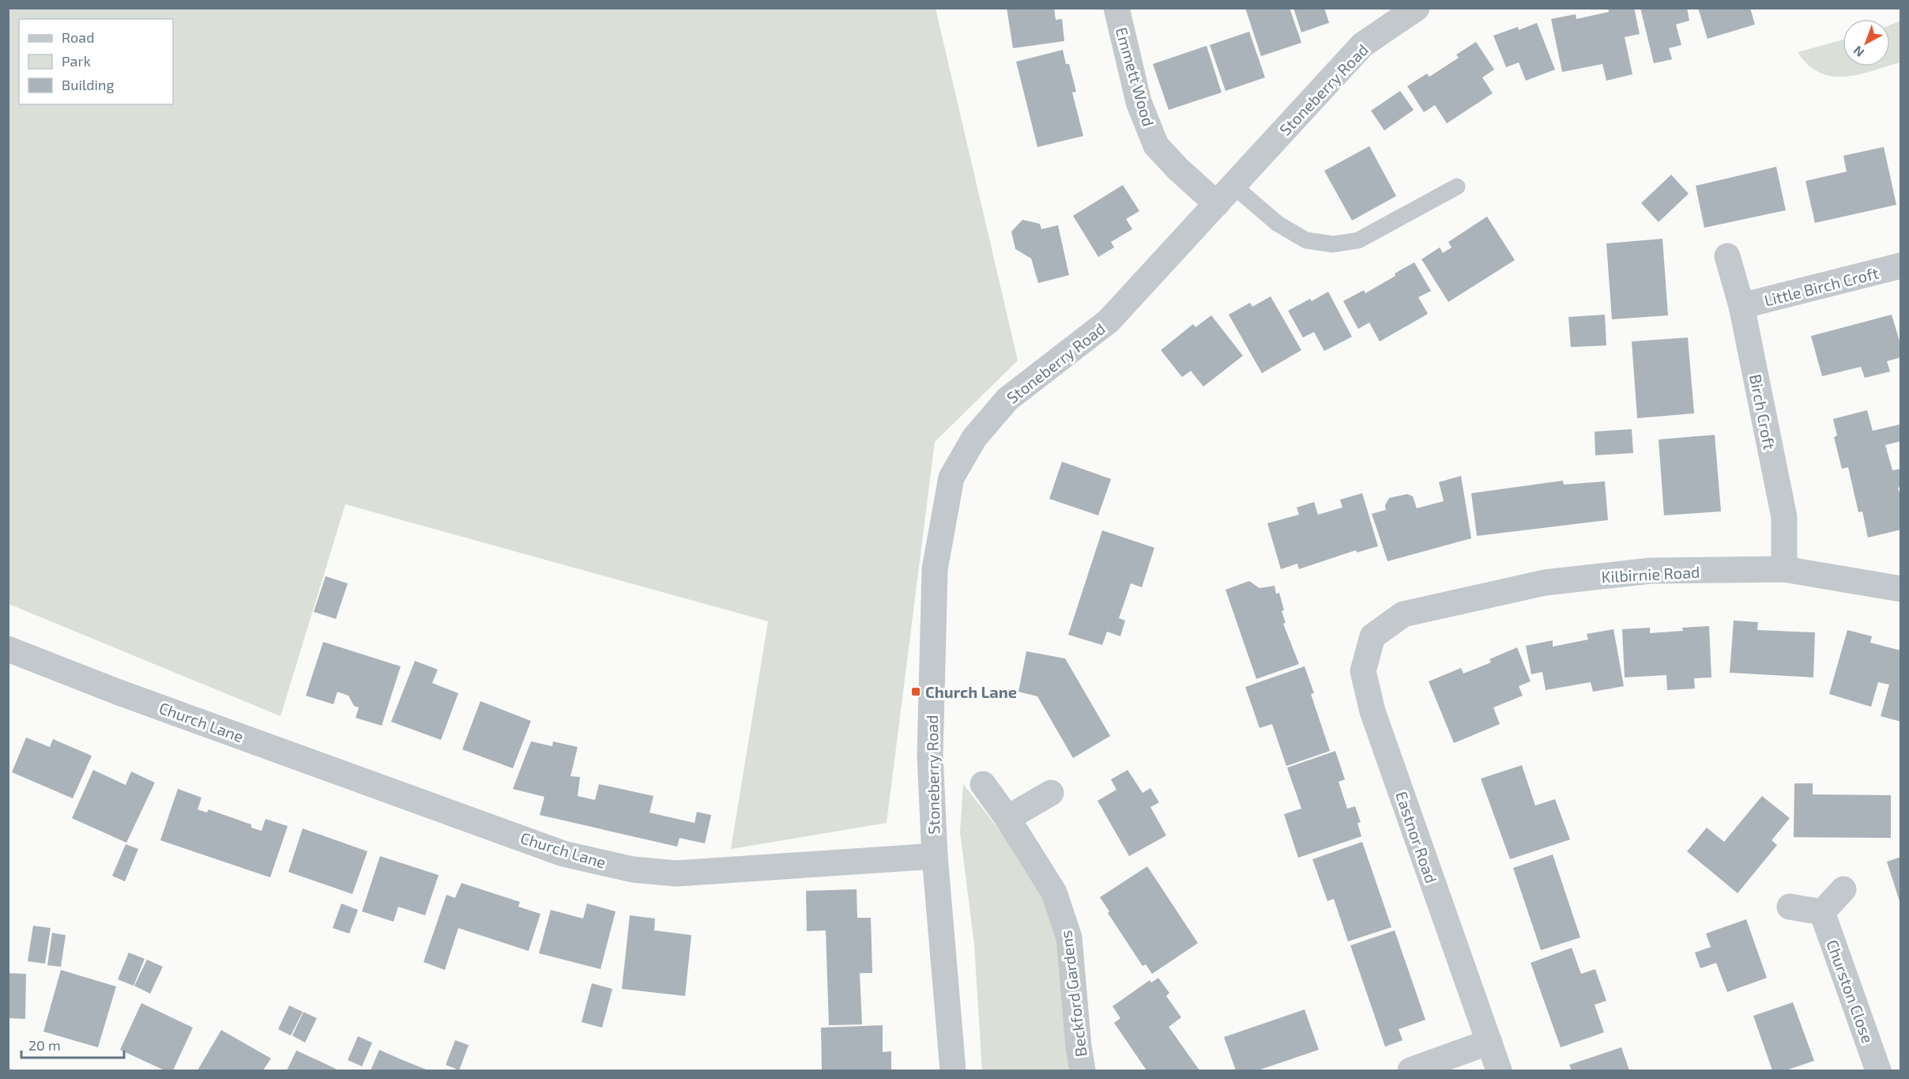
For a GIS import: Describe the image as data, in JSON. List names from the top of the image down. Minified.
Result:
{"streets":{"street":["Emmett Wood","Stoneberry Road","Little Birch Croft","Birch Croft","Kilbirnie Road","Church Lane","Eastnor Road","Churston Close","Beckford Gardens"]},"crossings":[["Emmett Wood","Stoneberry Road"],["Stoneberry Road","Church Lane"],["Little Birch Croft","Birch Croft"],["Birch Croft","Kilbirnie Road"],["Kilbirnie Road","Eastnor Road"]],"places":{"transit":["Church Lane"]},"legend":["Road","Park","Building"],"scale_bar":"20 m","north":"bottom left"}
